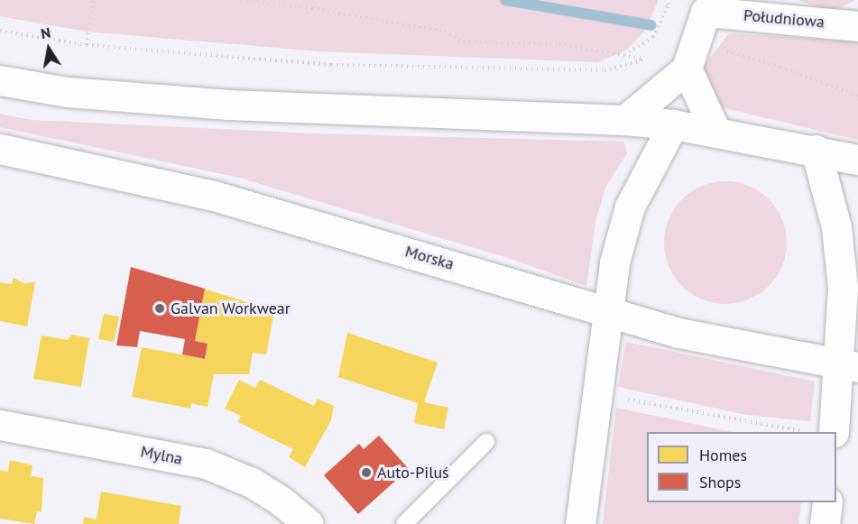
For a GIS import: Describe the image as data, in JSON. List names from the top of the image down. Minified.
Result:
{"streets":{"main road":["Południowa","Morska","Mylna"]},"places":["Galvan Workwear","Auto-Piluś"],"legend":["Homes","Shops"],"north":"top"}
